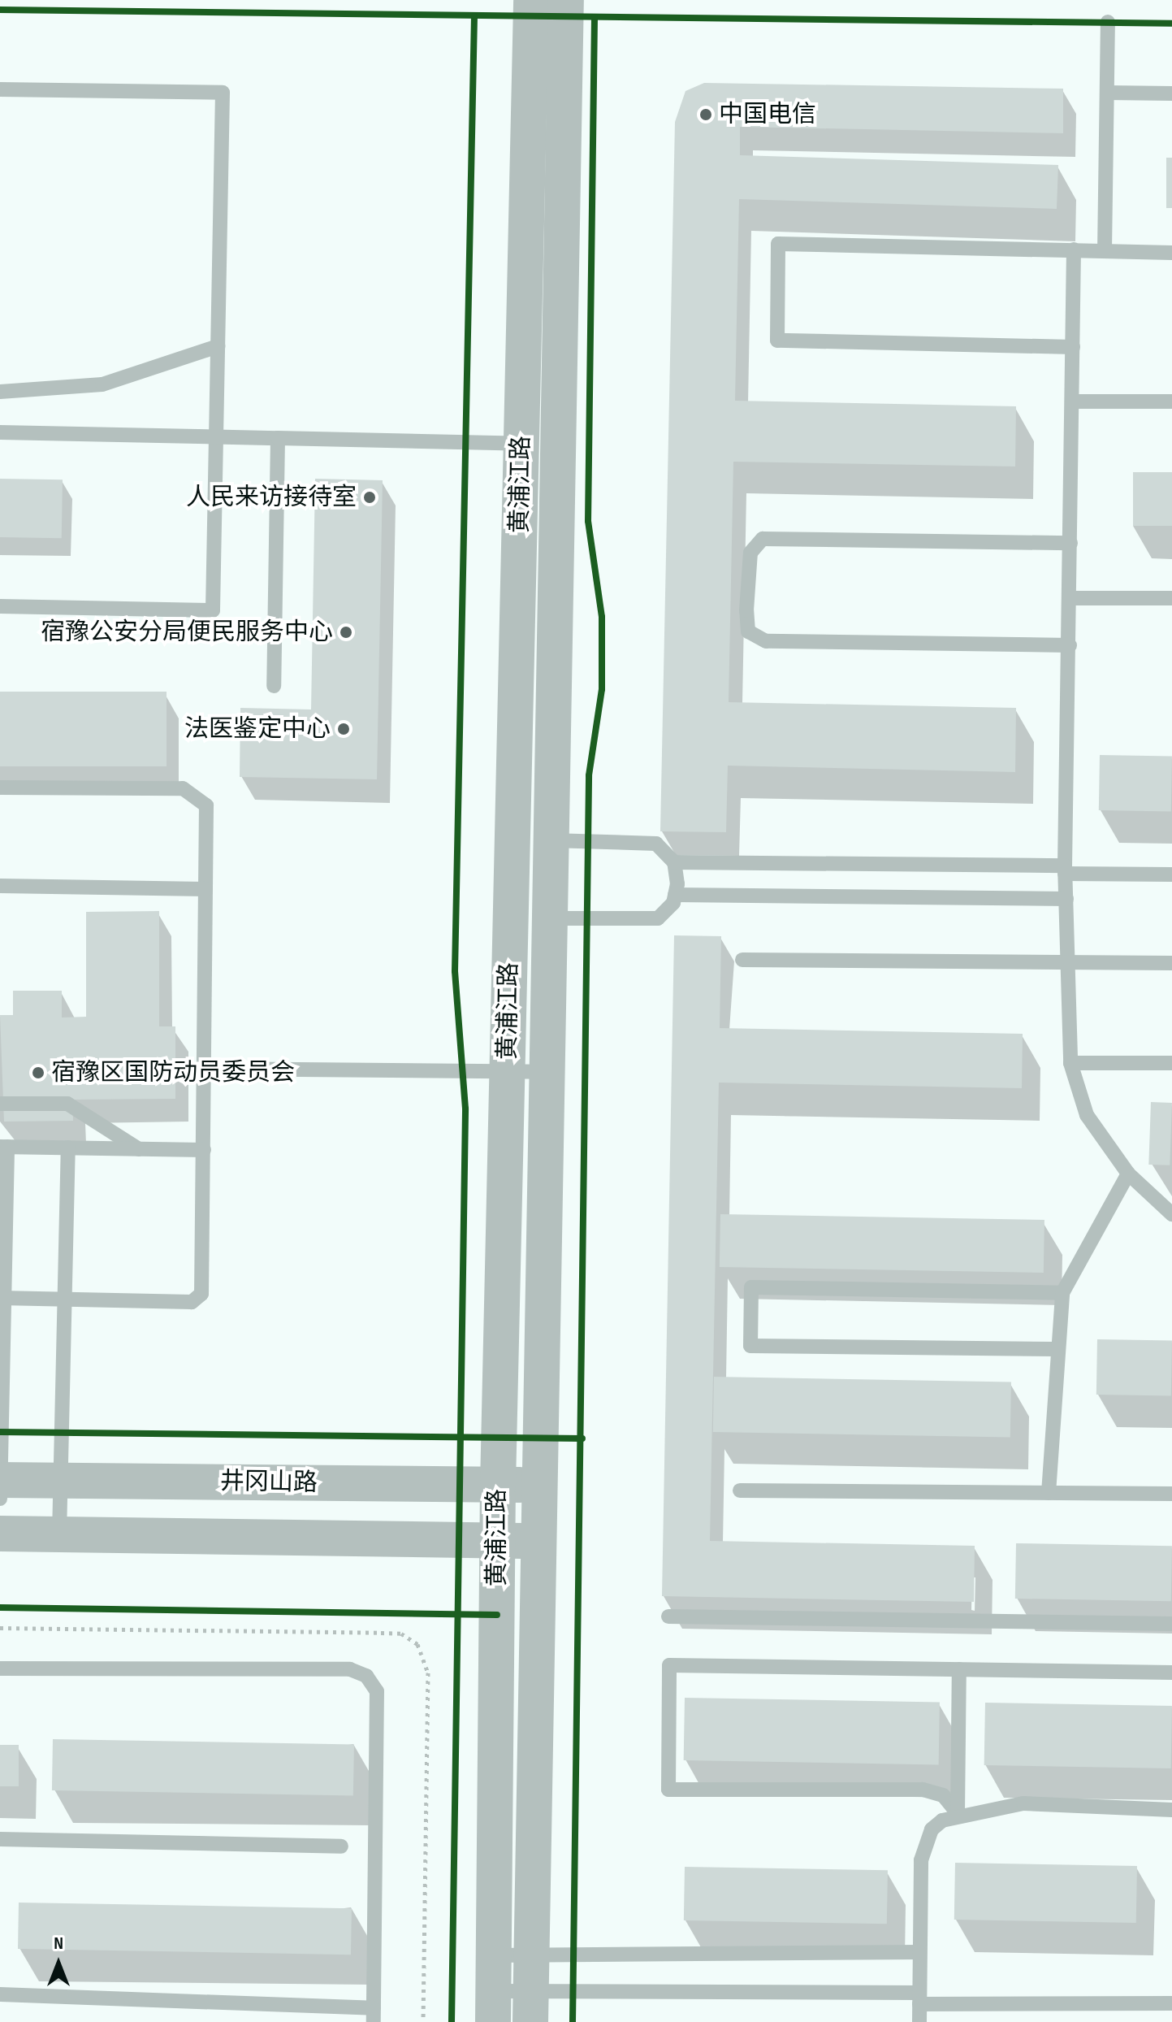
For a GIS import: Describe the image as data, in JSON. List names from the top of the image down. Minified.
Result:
{"streets":{"street":["黄浦江路","井冈山路"]},"crossings":[["黄浦江路","井冈山路"]],"places":["中国电信","人民来访接待室","宿豫公安分局便民服务中心","法医鉴定中心","宿豫区国防动员委员会"],"north":"top"}
